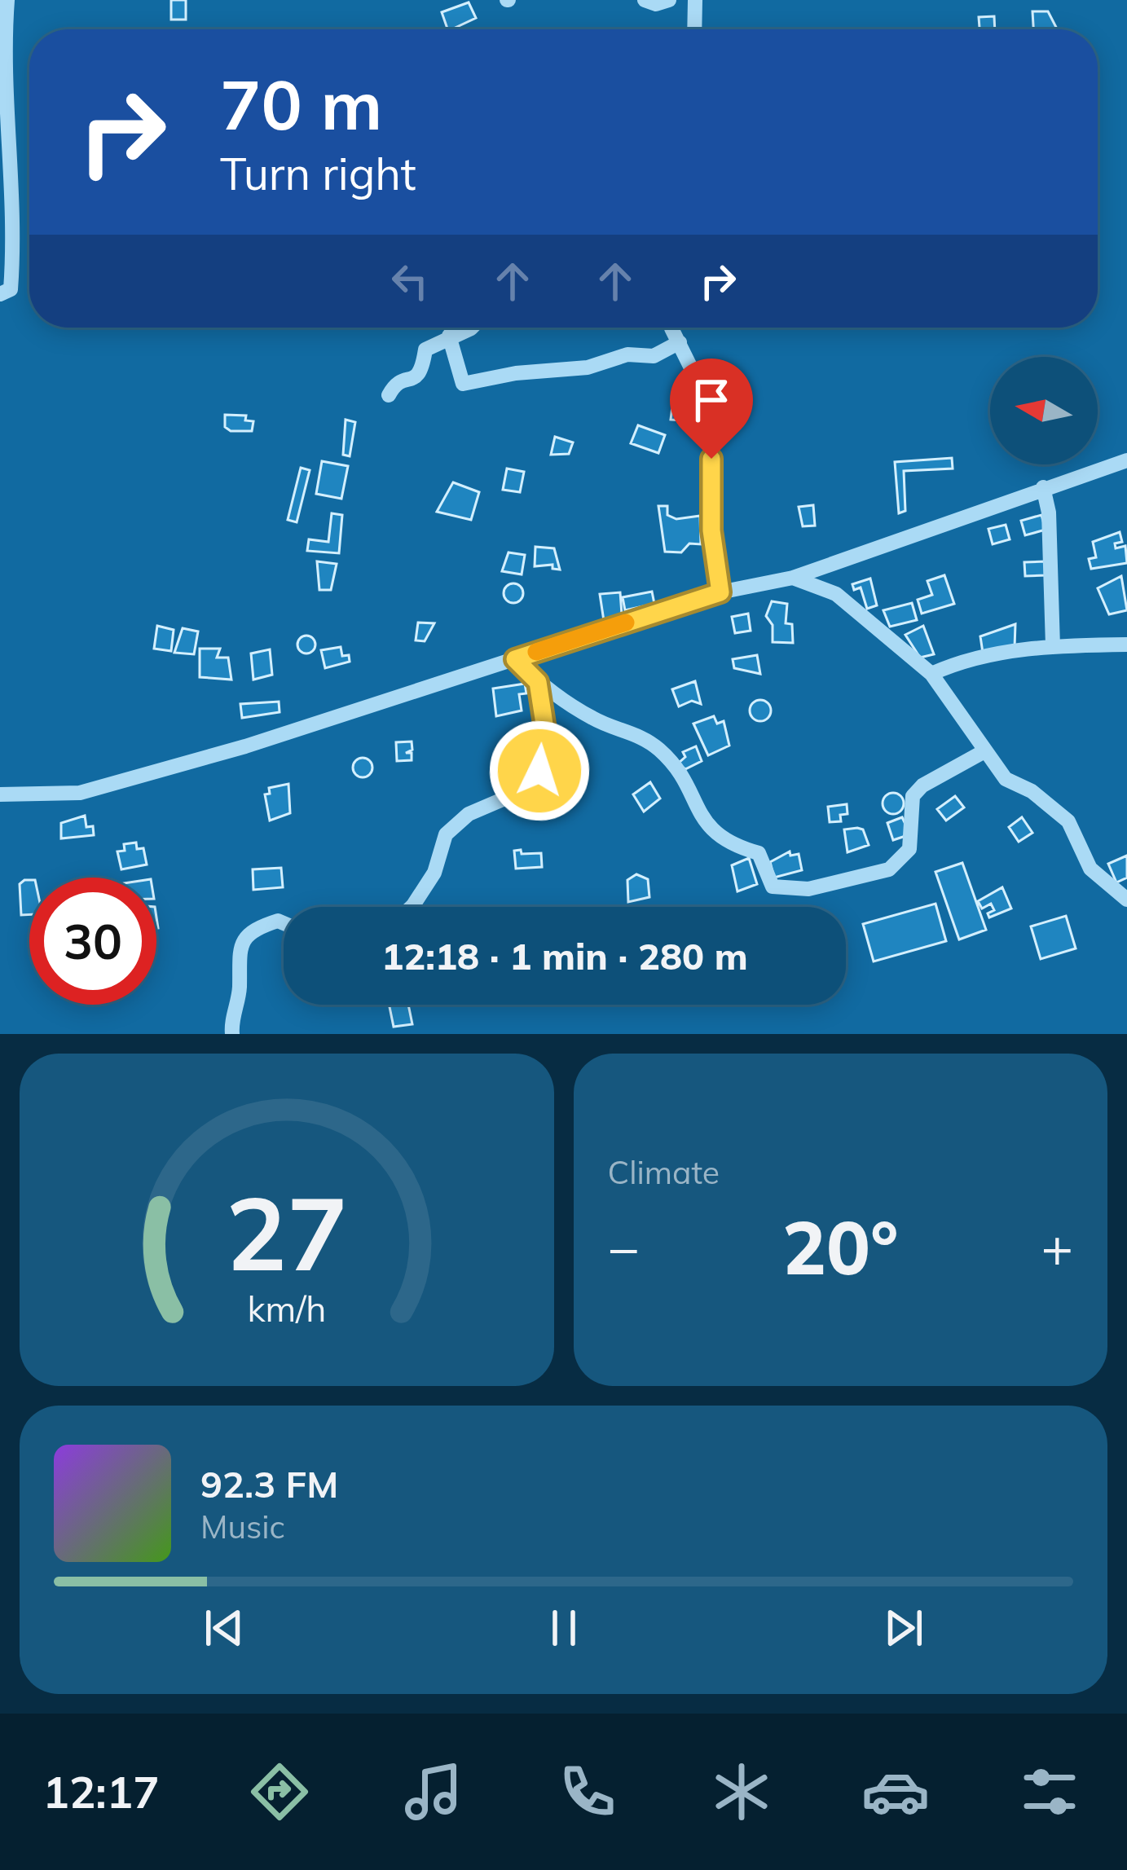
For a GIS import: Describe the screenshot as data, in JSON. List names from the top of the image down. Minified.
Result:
{"north":"left","page":{"turn":["70 m","Turn right"],"limit":"30","trip":"12:18 · 1 min · 280 m","tile":"Climate","heat":["−","20°","+"],"song":["92.3 FM","Music"],"tabs":"12:17","gauge":["27","km/h"]}}
